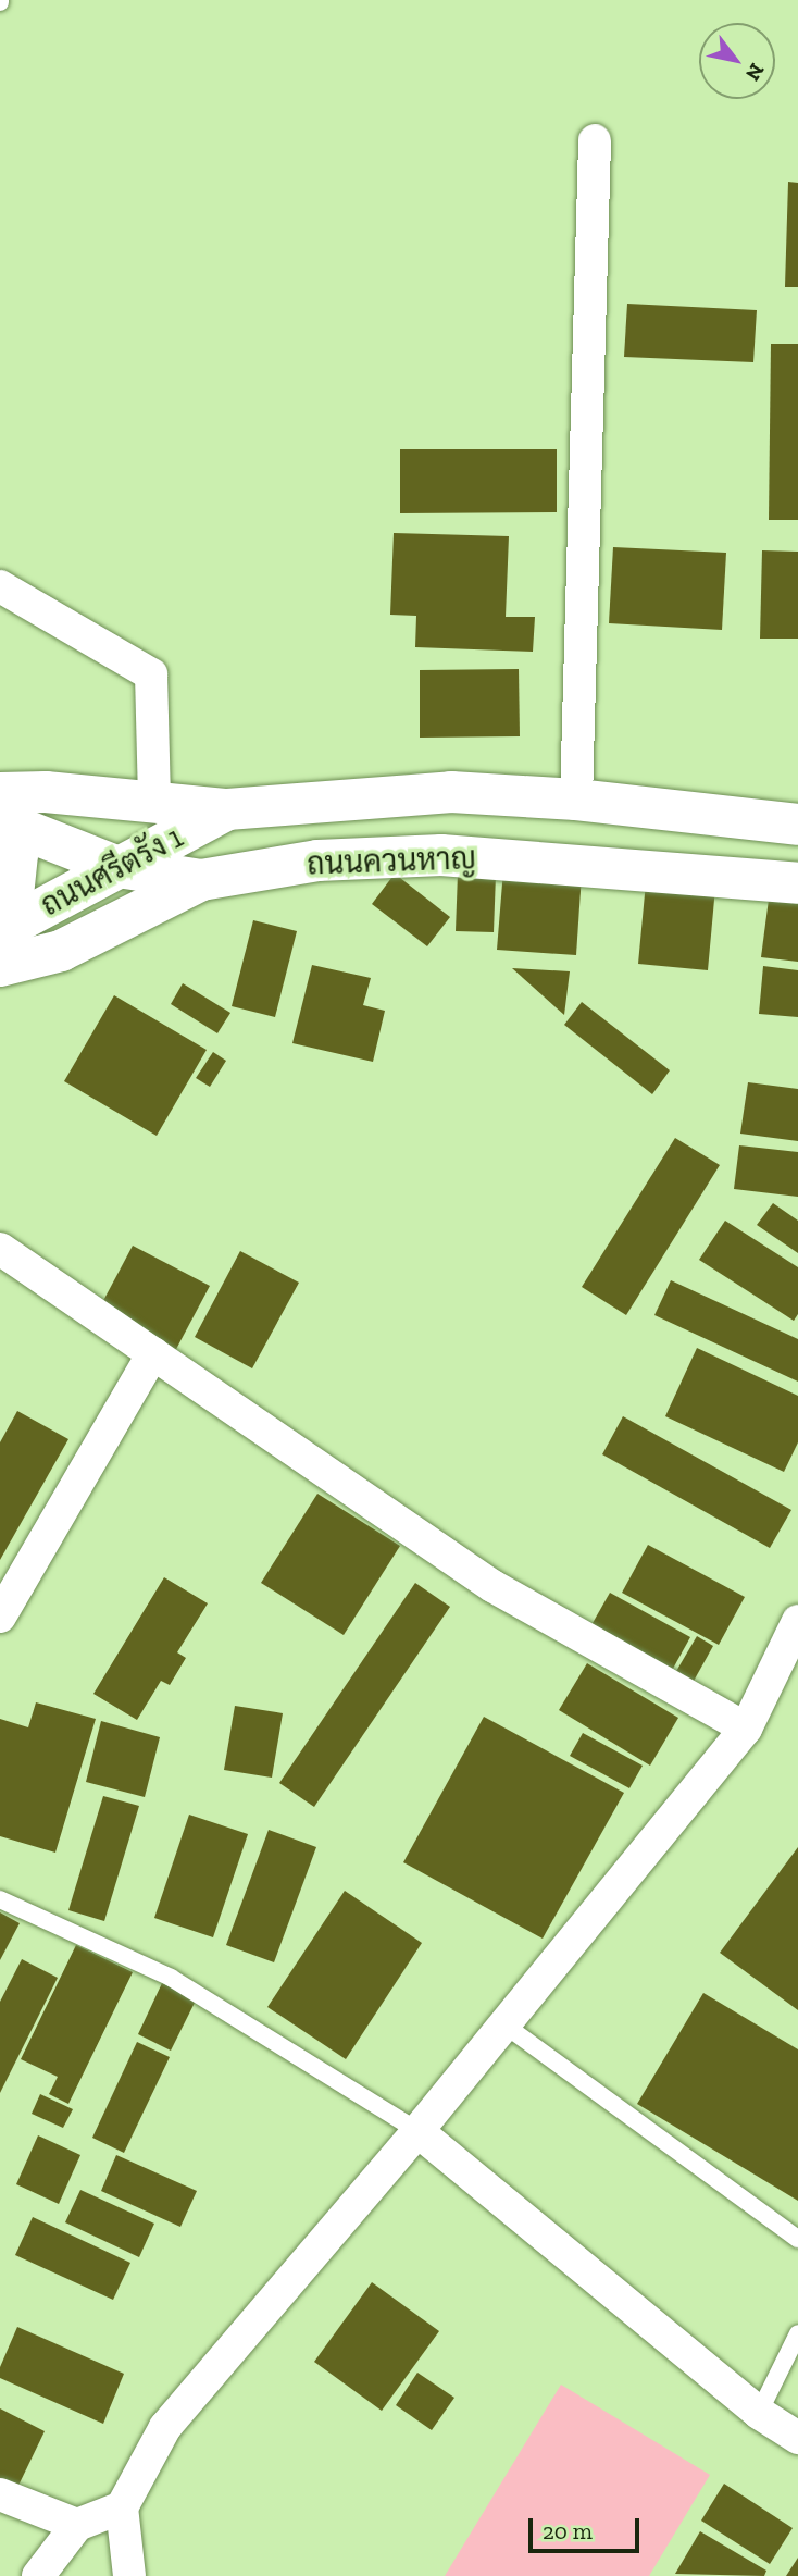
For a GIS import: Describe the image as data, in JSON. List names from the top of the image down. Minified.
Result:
{"streets":{"main road":["ถนนควนหาญ","ถนนศรีตรัง 1"]},"crossings":[["ถนนควนหาญ","ถนนศรีตรัง 1"]],"scale_bar":"20 m","north":"bottom right"}
